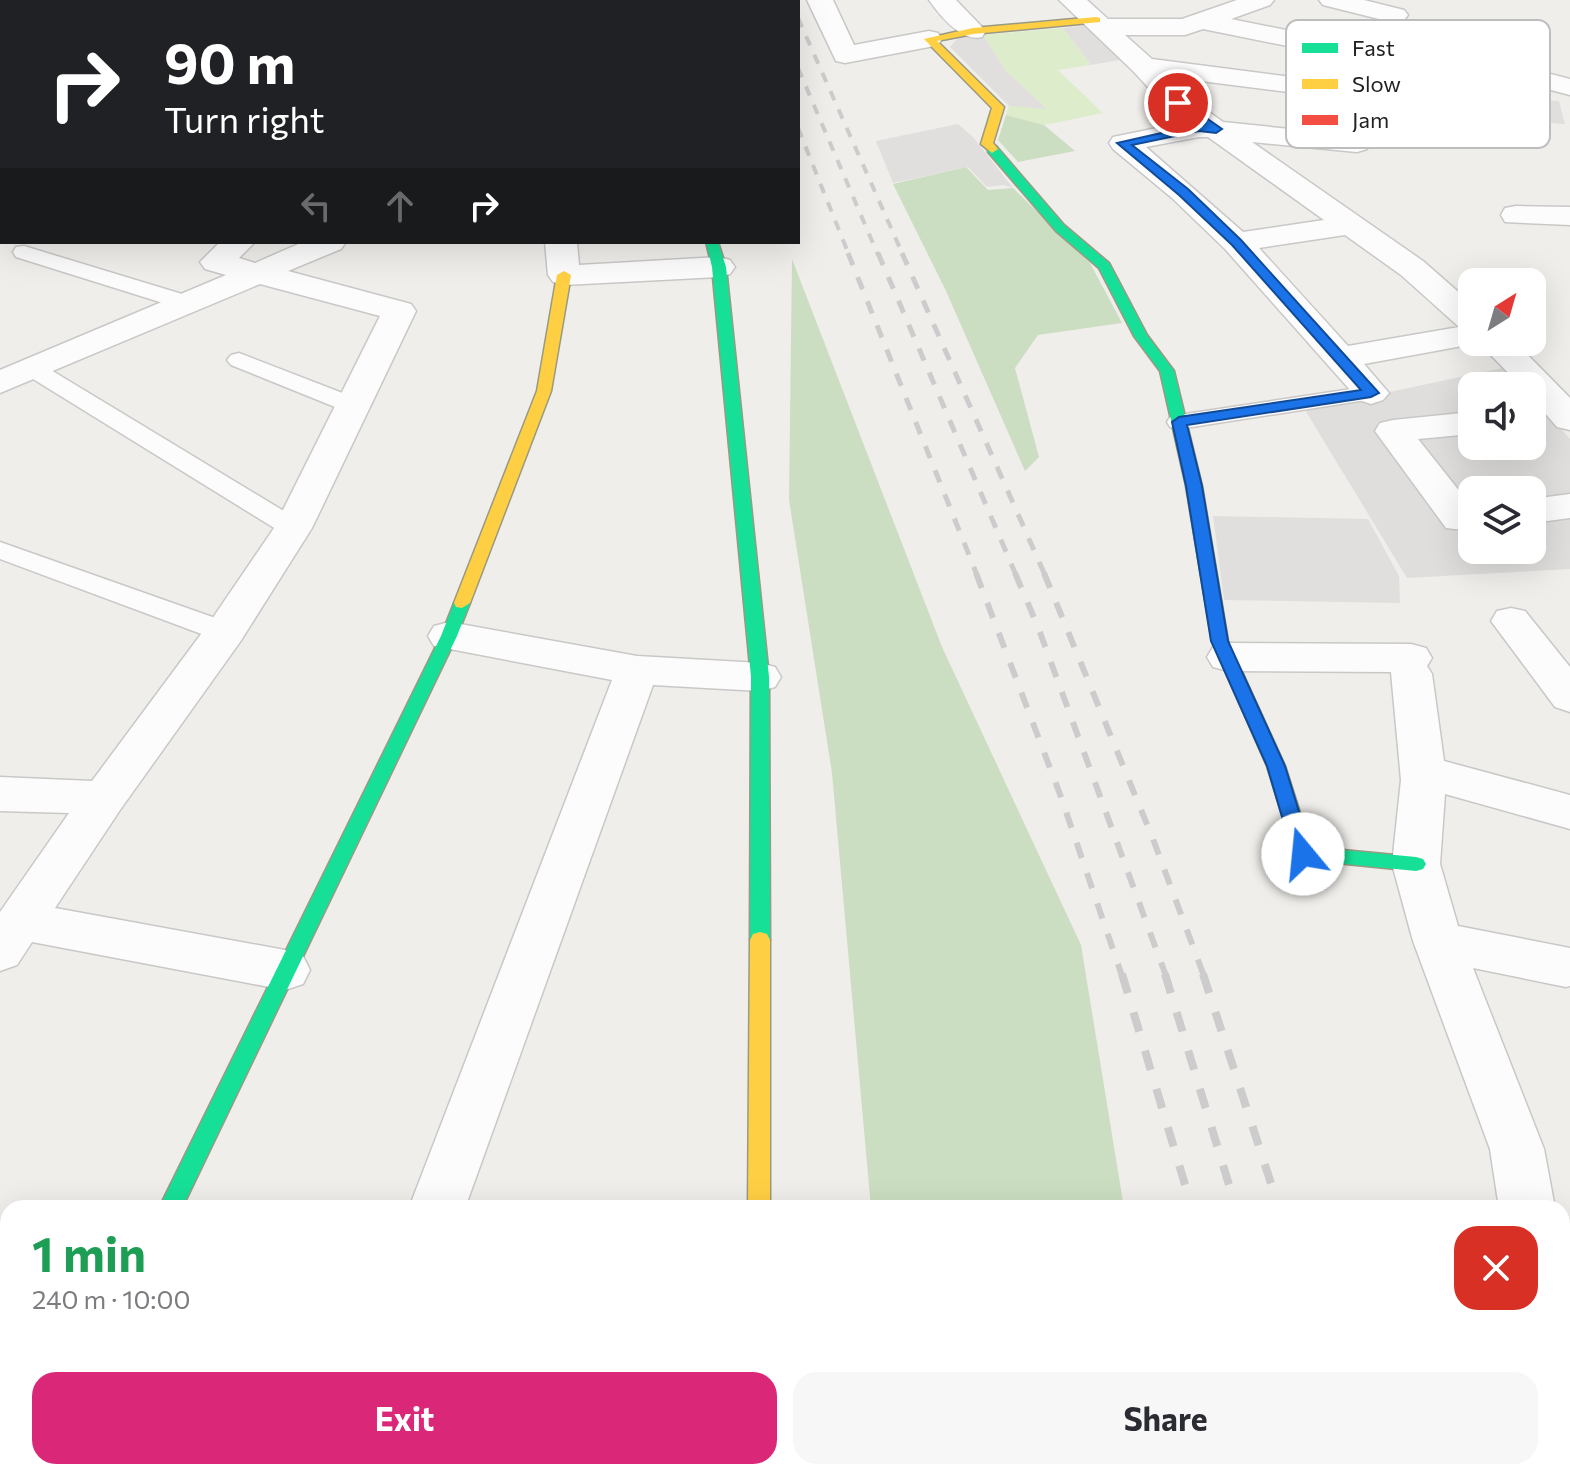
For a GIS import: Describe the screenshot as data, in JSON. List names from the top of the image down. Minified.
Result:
{"legend":["Fast","Slow","Jam"],"north":"top right","page":{"turn":["90 m","Turn right"],"heading":["1 min","240 m · 10:00"],"buttons":["Exit","Share"]}}
